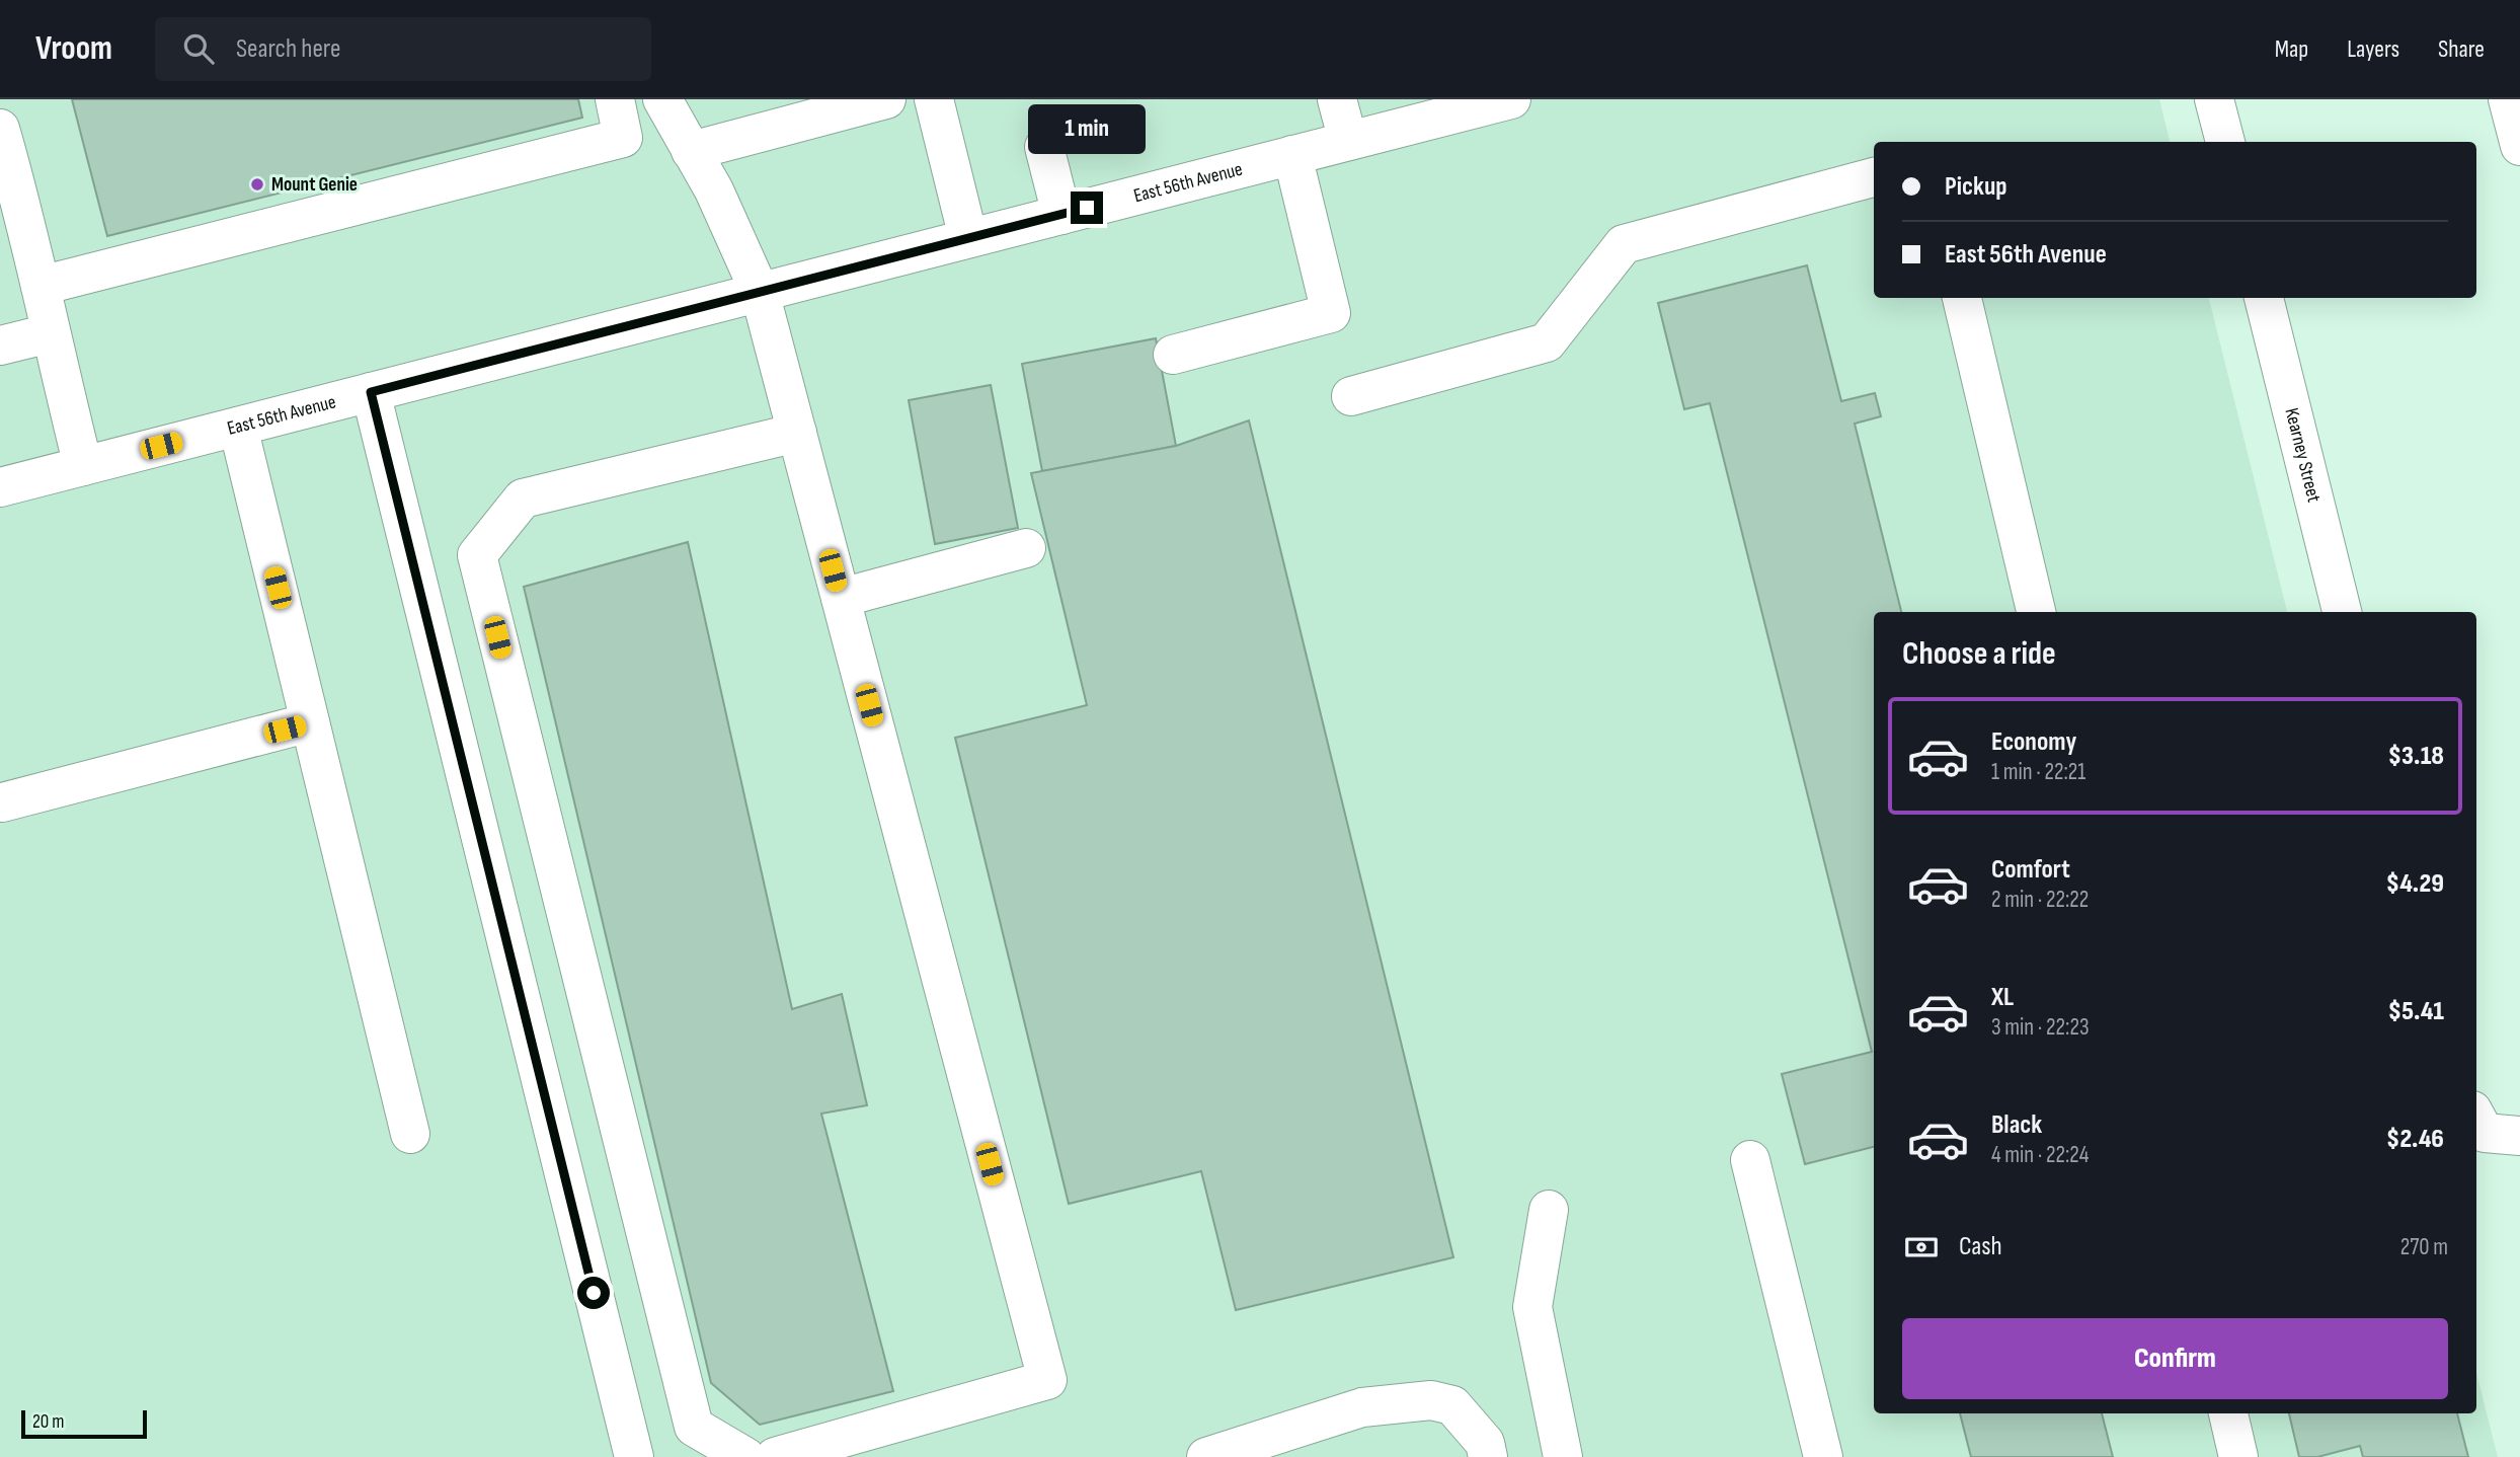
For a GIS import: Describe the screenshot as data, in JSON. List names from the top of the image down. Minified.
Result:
{"streets":{"main road":["East 56th Avenue","Kearney Street"]},"places":["Mount Genie"],"scale_bar":"20 m","page":{"header":"Vroom","search":"Search here","nav":["Map","Layers","Share"],"bubble":"1 min","banner":["Pickup","East 56th Avenue"],"heading":"Choose a ride","list":[{"name":"Economy","note":"1 min · 22:21","value":"$3.18"},{"name":"Comfort","note":"2 min · 22:22","value":"$4.29"},{"name":"XL","note":"3 min · 22:23","value":"$5.41"},{"name":"Black","note":"4 min · 22:24","value":"$2.46"}],"pay":["Cash","270 m"],"buttons":"Confirm","scale":"20 m"}}
